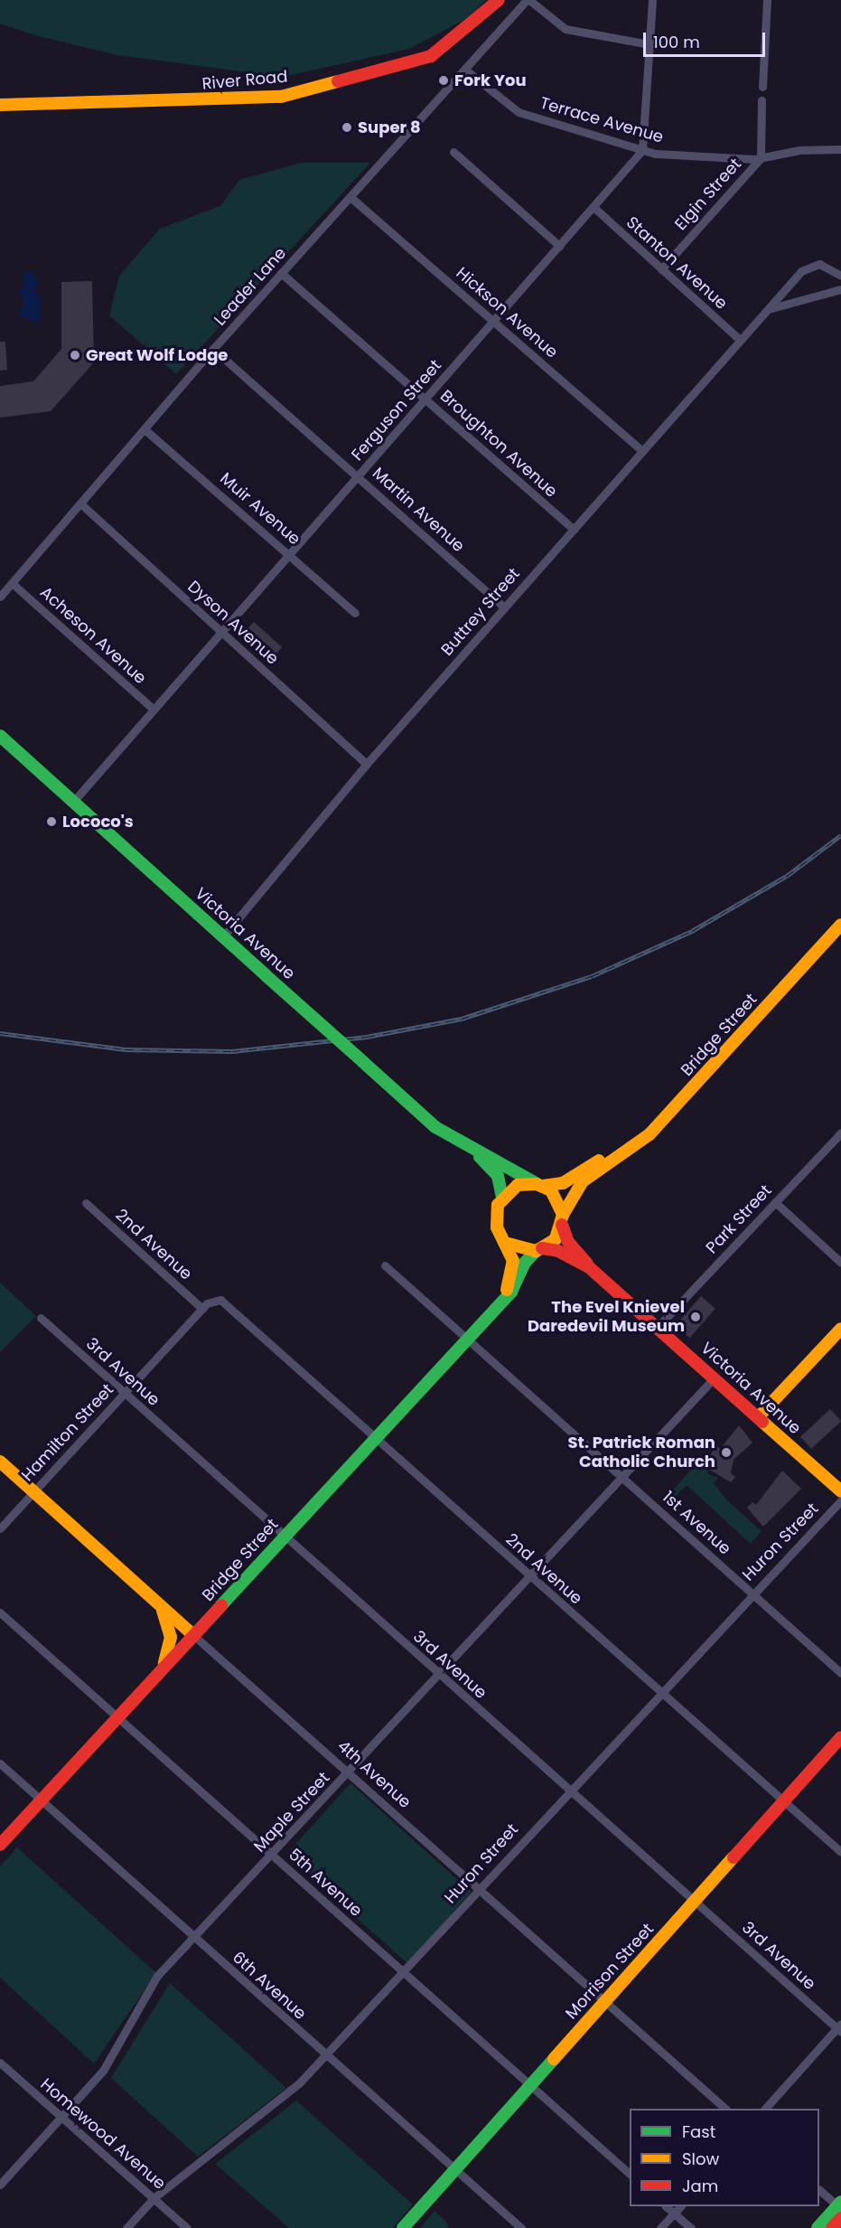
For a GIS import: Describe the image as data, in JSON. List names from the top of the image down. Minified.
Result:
{"streets":{"main road":["River Road","Victoria Avenue","Bridge Street","4th Avenue","Morrison Street"],"street":["Terrace Avenue","Elgin Street","Stanton Avenue","Leader Lane","Hickson Avenue","Ferguson Street","Broughton Avenue","Muir Avenue","Martin Avenue","Buttrey Street","Dyson Avenue","Acheson Avenue","Park Street","2nd Avenue","3rd Avenue","Hamilton Street","1st Avenue","Huron Street","Maple Street","5th Avenue","6th Avenue","Homewood Avenue"]},"crossings":[["Terrace Avenue","Elgin Street"],["Terrace Avenue","Leader Lane"],["Terrace Avenue","Ferguson Street"],["Elgin Street","Stanton Avenue"],["Stanton Avenue","Ferguson Street"],["Stanton Avenue","Buttrey Street"],["Leader Lane","Hickson Avenue"],["Leader Lane","Broughton Avenue"],["Leader Lane","Muir Avenue"],["Leader Lane","Martin Avenue"],["Leader Lane","Dyson Avenue"],["Leader Lane","Acheson Avenue"],["Hickson Avenue","Ferguson Street"],["Hickson Avenue","Buttrey Street"],["Ferguson Street","Broughton Avenue"],["Ferguson Street","Muir Avenue"],["Ferguson Street","Martin Avenue"],["Ferguson Street","Dyson Avenue"],["Ferguson Street","Acheson Avenue"],["Ferguson Street","Victoria Avenue"],["Broughton Avenue","Buttrey Street"],["Martin Avenue","Buttrey Street"],["Buttrey Street","Dyson Avenue"],["Buttrey Street","Victoria Avenue"],["Victoria Avenue","Bridge Street"],["Victoria Avenue","Park Street"],["Victoria Avenue","Maple Street"],["Bridge Street","2nd Avenue"],["Bridge Street","3rd Avenue"],["Bridge Street","1st Avenue"],["Bridge Street","4th Avenue"],["Bridge Street","5th Avenue"],["Bridge Street","6th Avenue"],["2nd Avenue","Hamilton Street"],["2nd Avenue","Huron Street"],["2nd Avenue","Maple Street"],["2nd Avenue","Morrison Street"],["3rd Avenue","Hamilton Street"],["3rd Avenue","Huron Street"],["3rd Avenue","Maple Street"],["3rd Avenue","Morrison Street"],["Hamilton Street","4th Avenue"],["1st Avenue","Huron Street"],["1st Avenue","Maple Street"],["Huron Street","4th Avenue"],["Huron Street","5th Avenue"],["Huron Street","6th Avenue"],["Huron Street","Homewood Avenue"],["4th Avenue","Maple Street"],["4th Avenue","Morrison Street"],["Maple Street","5th Avenue"],["Maple Street","6th Avenue"],["Maple Street","Homewood Avenue"],["5th Avenue","Morrison Street"],["Morrison Street","6th Avenue"]],"places":["Fork You","Super 8","Great Wolf Lodge","Lococo's","The Evel Knievel Daredevil Museum","St. Patrick Roman Catholic Church"],"legend":["Fast","Slow","Jam"],"scale_bar":"100 m"}
